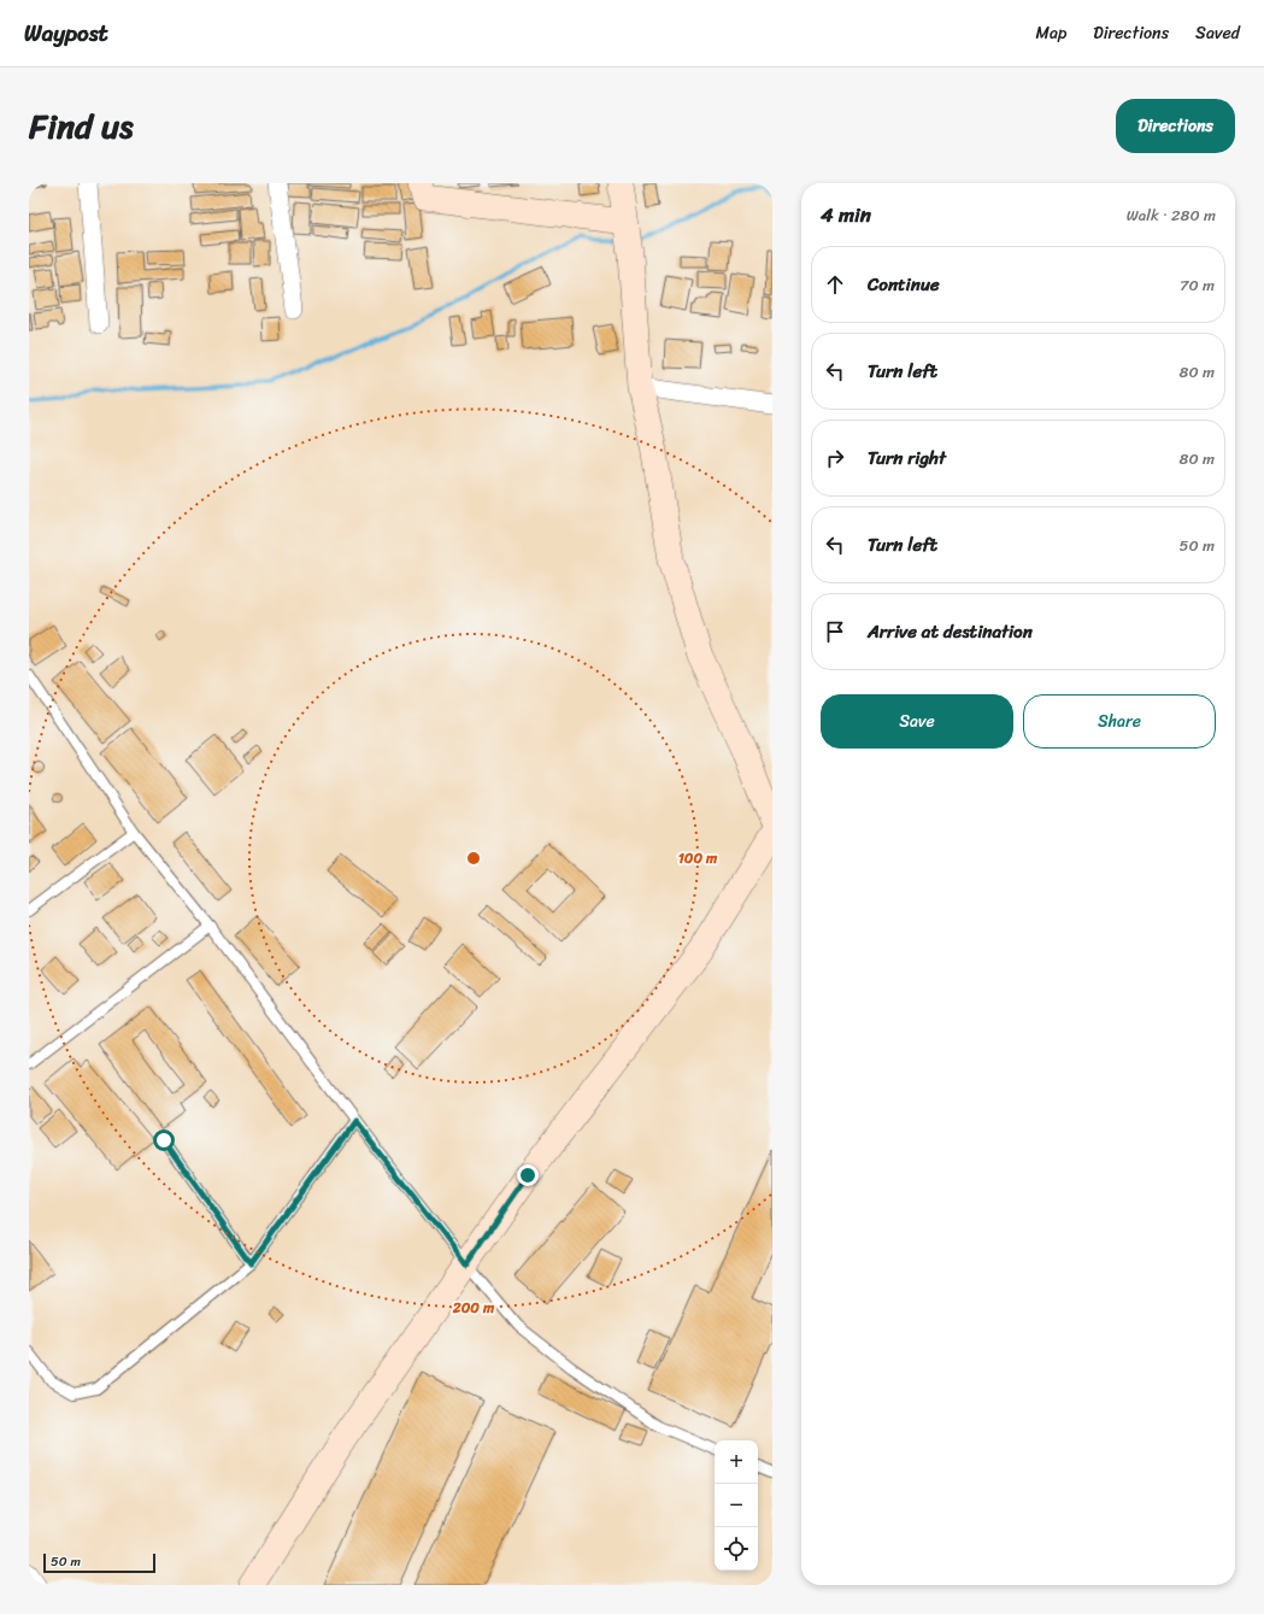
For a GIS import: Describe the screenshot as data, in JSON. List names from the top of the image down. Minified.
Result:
{"scale_bar":"50 m","page":{"header":"Waypost","nav":["Map","Directions","Saved"],"title":"Find us","buttons":["Directions",["Save","Share"]],"heading":["4 min","Walk · 280 m"],"list":[["Continue","70 m"],["Turn left","80 m"],["Turn right","80 m"],["Turn left","50 m"],"Arrive at destination"],"map_buttons":["+","−"],"scale":"50 m"},"rings":["100 m","200 m"]}
